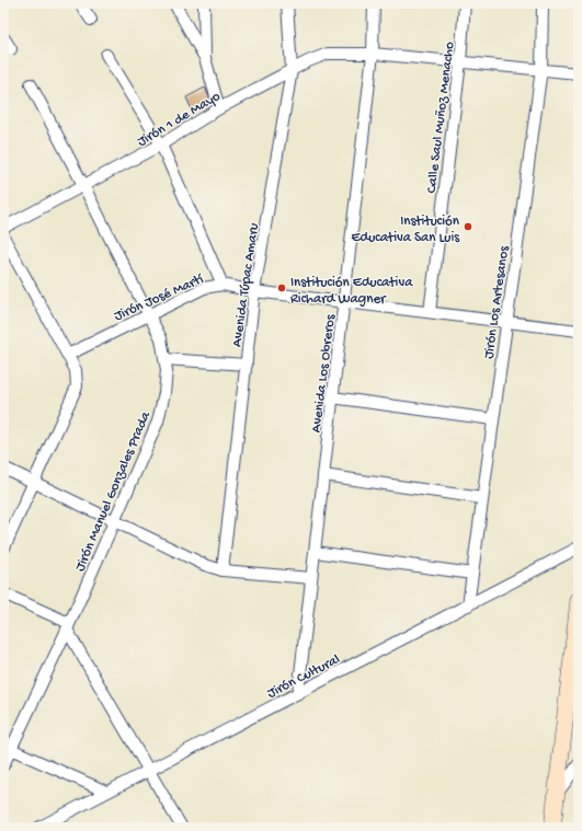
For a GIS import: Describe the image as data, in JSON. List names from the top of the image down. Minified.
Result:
{"streets":{"street":["Jirón 1 de Mayo","Calle Saul Muñoz Menacho","Avenida Túpac Amaru","Jirón José Martí","Jirón Los Artesanos","Avenida Los Obreros","Jirón Manuel Gonzales Prada","Jirón Cultural"]},"crossings":[["Jirón 1 de Mayo","Calle Saul Muñoz Menacho"],["Jirón 1 de Mayo","Avenida Túpac Amaru"],["Jirón 1 de Mayo","Jirón Los Artesanos"],["Jirón 1 de Mayo","Avenida Los Obreros"],["Jirón 1 de Mayo","Jirón Manuel Gonzales Prada"],["Calle Saul Muñoz Menacho","Jirón José Martí"],["Avenida Túpac Amaru","Jirón José Martí"],["Jirón José Martí","Jirón Los Artesanos"],["Jirón José Martí","Avenida Los Obreros"],["Jirón José Martí","Jirón Manuel Gonzales Prada"],["Jirón Los Artesanos","Jirón Cultural"],["Avenida Los Obreros","Jirón Cultural"]],"places":["Institución Educativa San Luis","Institución Educativa Richard Wagner"]}
